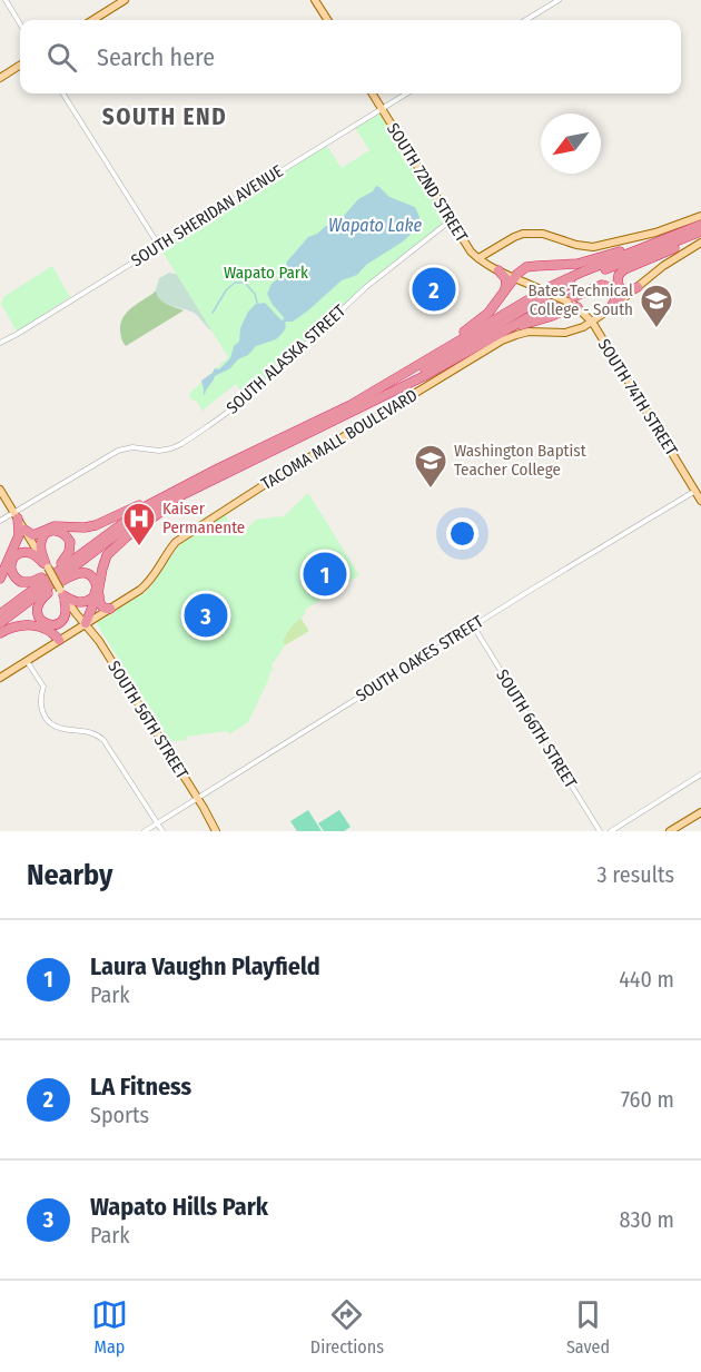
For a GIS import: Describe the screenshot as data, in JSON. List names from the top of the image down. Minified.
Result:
{"streets":{"main road":["SOUTH 72ND STREET","SOUTH 74TH STREET","TACOMA MALL BOULEVARD","SOUTH 56TH STREET"],"street":["SOUTH SHERIDAN AVENUE","SOUTH ALASKA STREET","SOUTH OAKES STREET","SOUTH 66TH STREET"]},"crossings":[["SOUTH 72ND STREET","SOUTH SHERIDAN AVENUE"],["SOUTH 72ND STREET","SOUTH ALASKA STREET"],["SOUTH 72ND STREET","SOUTH 74TH STREET"],["SOUTH ALASKA STREET","SOUTH 56TH STREET"],["SOUTH 74TH STREET","TACOMA MALL BOULEVARD"],["SOUTH 74TH STREET","SOUTH OAKES STREET"],["TACOMA MALL BOULEVARD","SOUTH 56TH STREET"],["SOUTH OAKES STREET","SOUTH 56TH STREET"],["SOUTH OAKES STREET","SOUTH 66TH STREET"]],"districts":["SOUTH END"],"water":["Wapato Lake"],"parks":["Wapato Park"],"places":{"school or university":["Bates Technical College - South","Washington Baptist Teacher College"],"hospital":["Kaiser Permanente"]},"north":"bottom left","page":{"search":"Search here","pins":["2","1","3"],"heading":["Nearby","3 results"],"list":[{"mark":"1","name":"Laura Vaughn Playfield","note":"Park","value":"440 m"},{"mark":"2","name":"LA Fitness","note":"Sports","value":"760 m"},{"mark":"3","name":"Wapato Hills Park","note":"Park","value":"830 m"}],"nav":["Map","Directions","Saved"]}}
